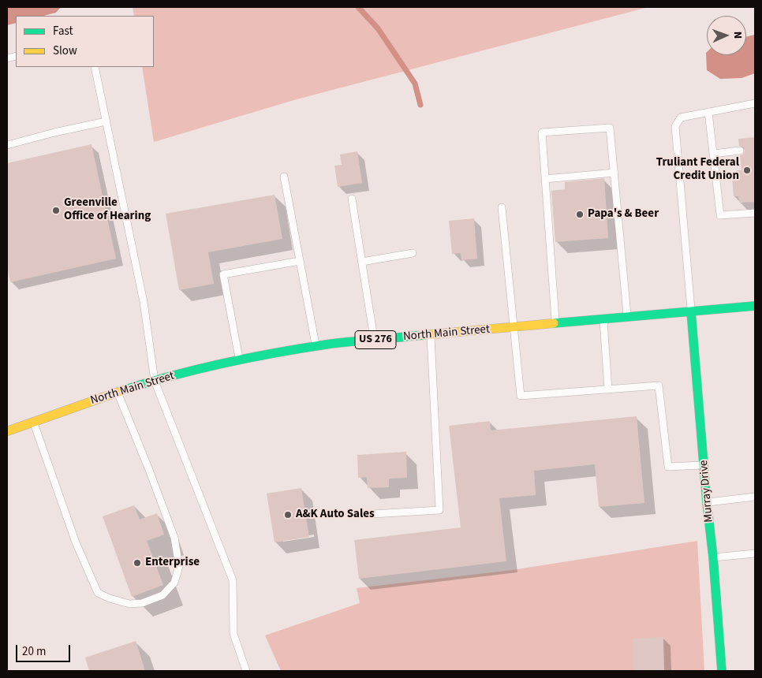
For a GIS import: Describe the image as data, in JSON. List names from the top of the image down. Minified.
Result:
{"streets":{"main road":["North Main Street","US 276","Murray Drive"]},"crossings":[["North Main Street","Murray Drive"]],"places":["Truliant Federal Credit Union","Greenville Office of Hearing","Papa's & Beer","A&K Auto Sales","Enterprise"],"legend":["Fast","Slow"],"scale_bar":"20 m","north":"right"}
